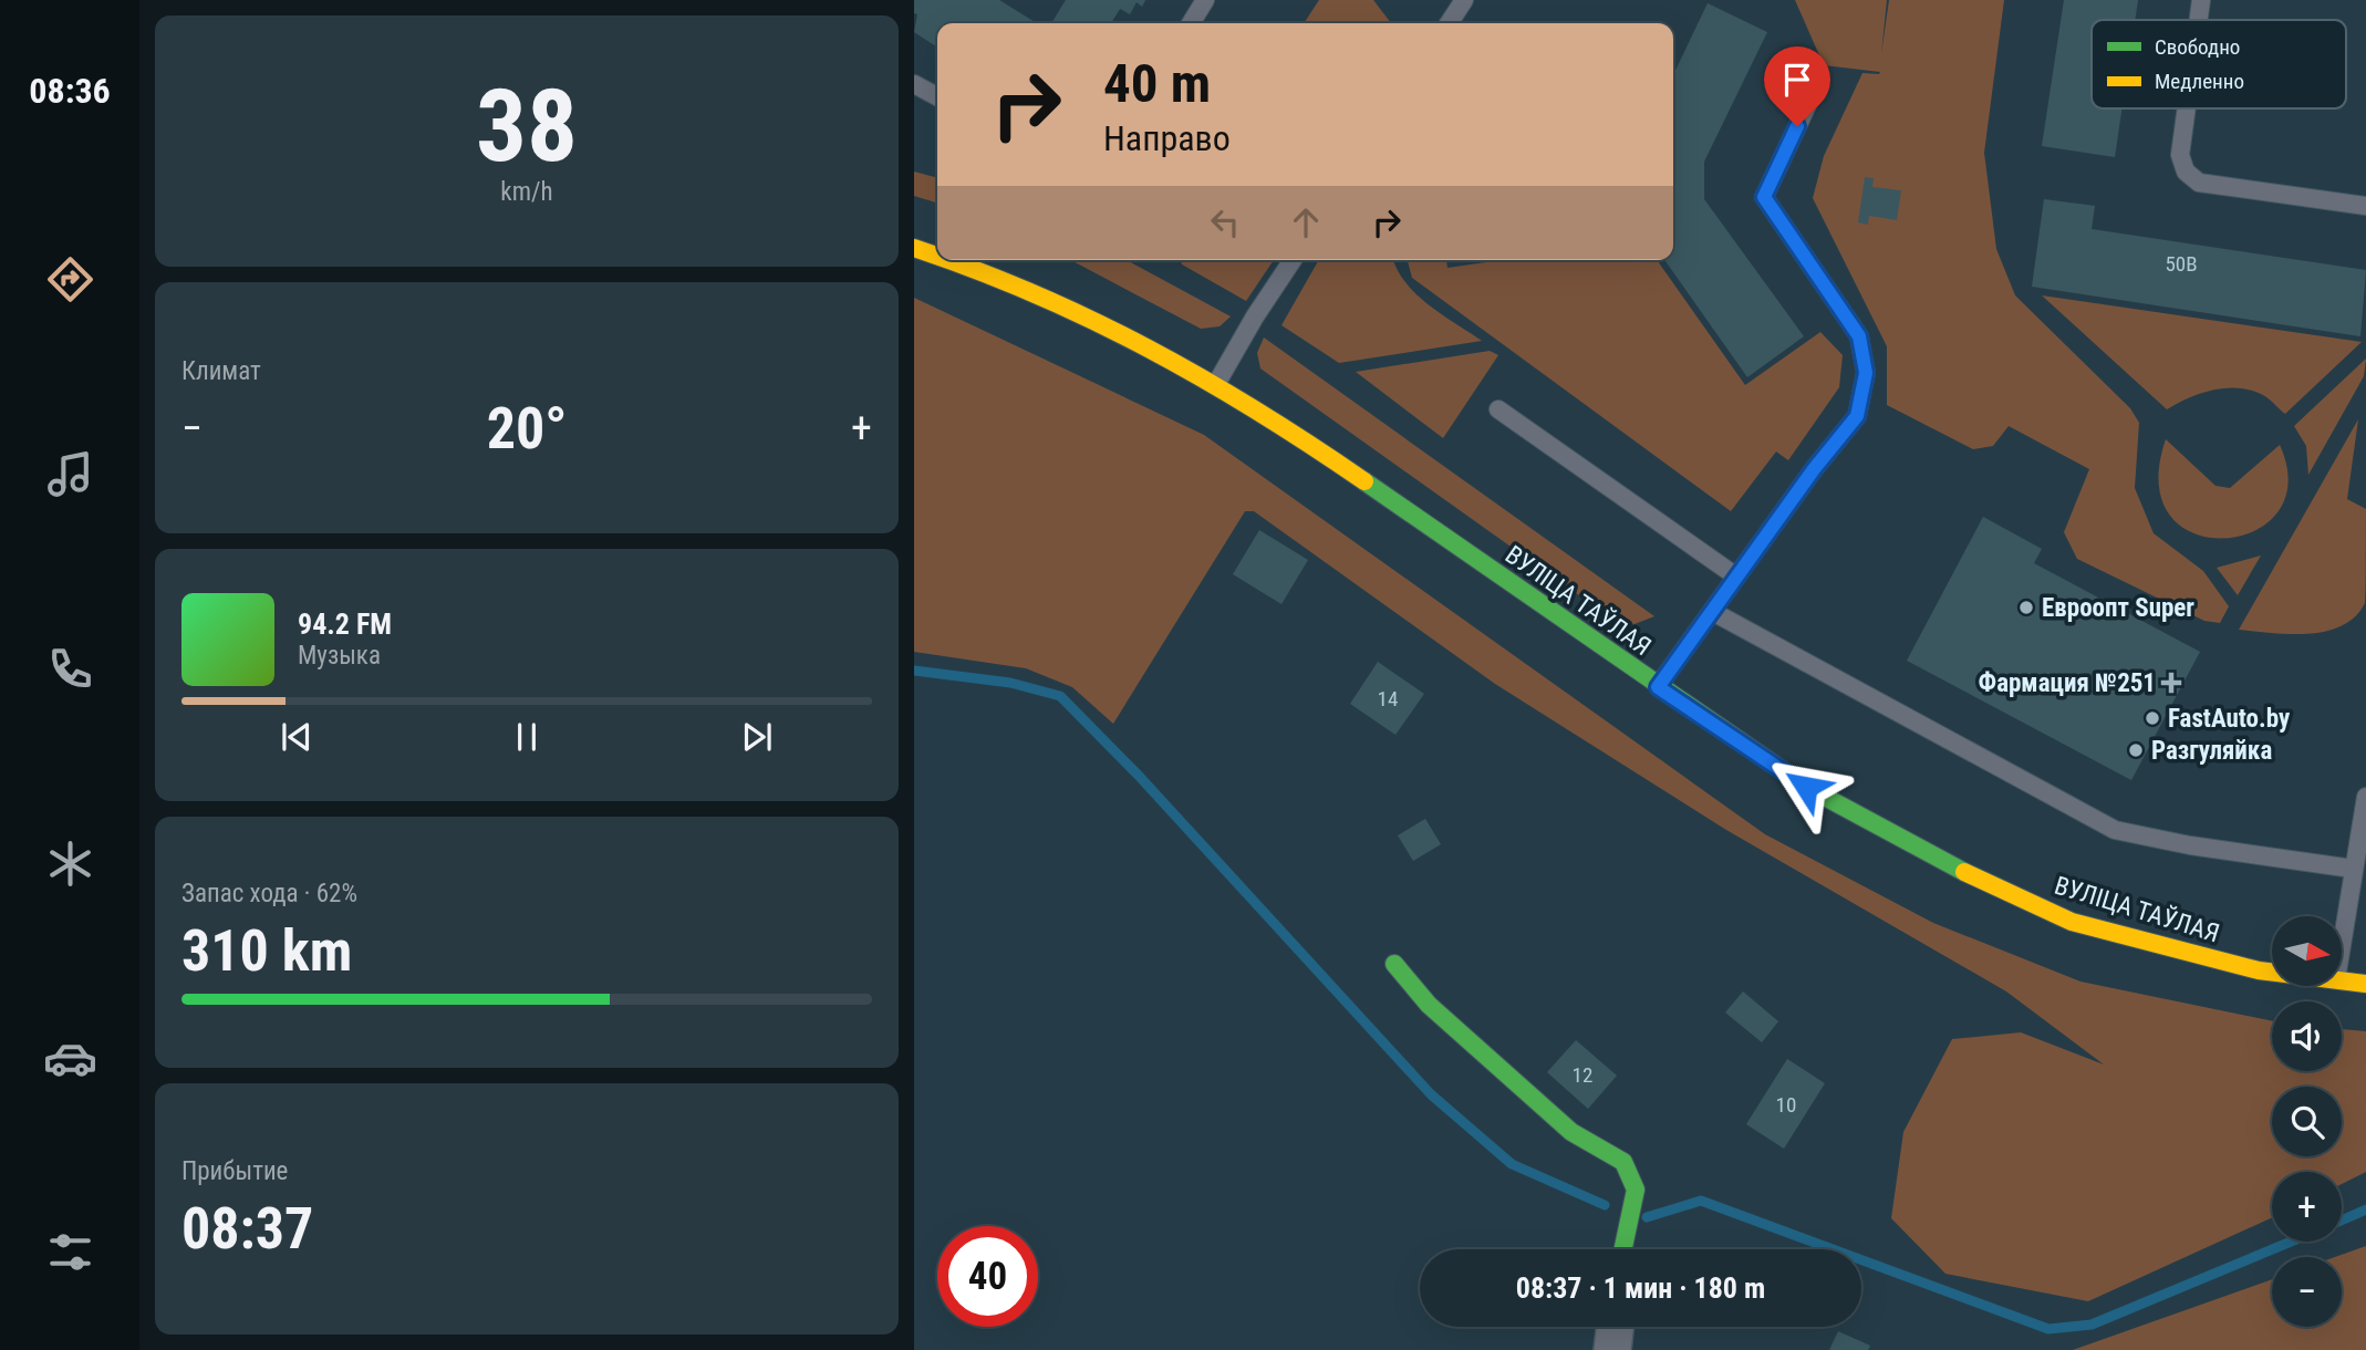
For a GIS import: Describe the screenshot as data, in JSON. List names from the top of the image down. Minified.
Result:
{"streets":{"street":["ВУЛІЦА ТАЎЛАЯ"]},"places":{"other":["Евроопт Super","FastAuto.by","Разгуляйка"],"health":["Фармация №251"]},"house_numbers":["50В","14","12","10"],"legend":["Свободно","Медленно"],"north":"right","page":{"tabs":"08:36","tile":[["38","km/h"],"Климат",["Запас хода · 62%","310 km"],["Прибытие","08:37"]],"turn":["40 m","Направо"],"heat":["−","20°","+"],"song":["94.2 FM","Музыка"],"map_buttons":["+","−"],"limit":"40","trip":"08:37 · 1 мин · 180 m"}}
